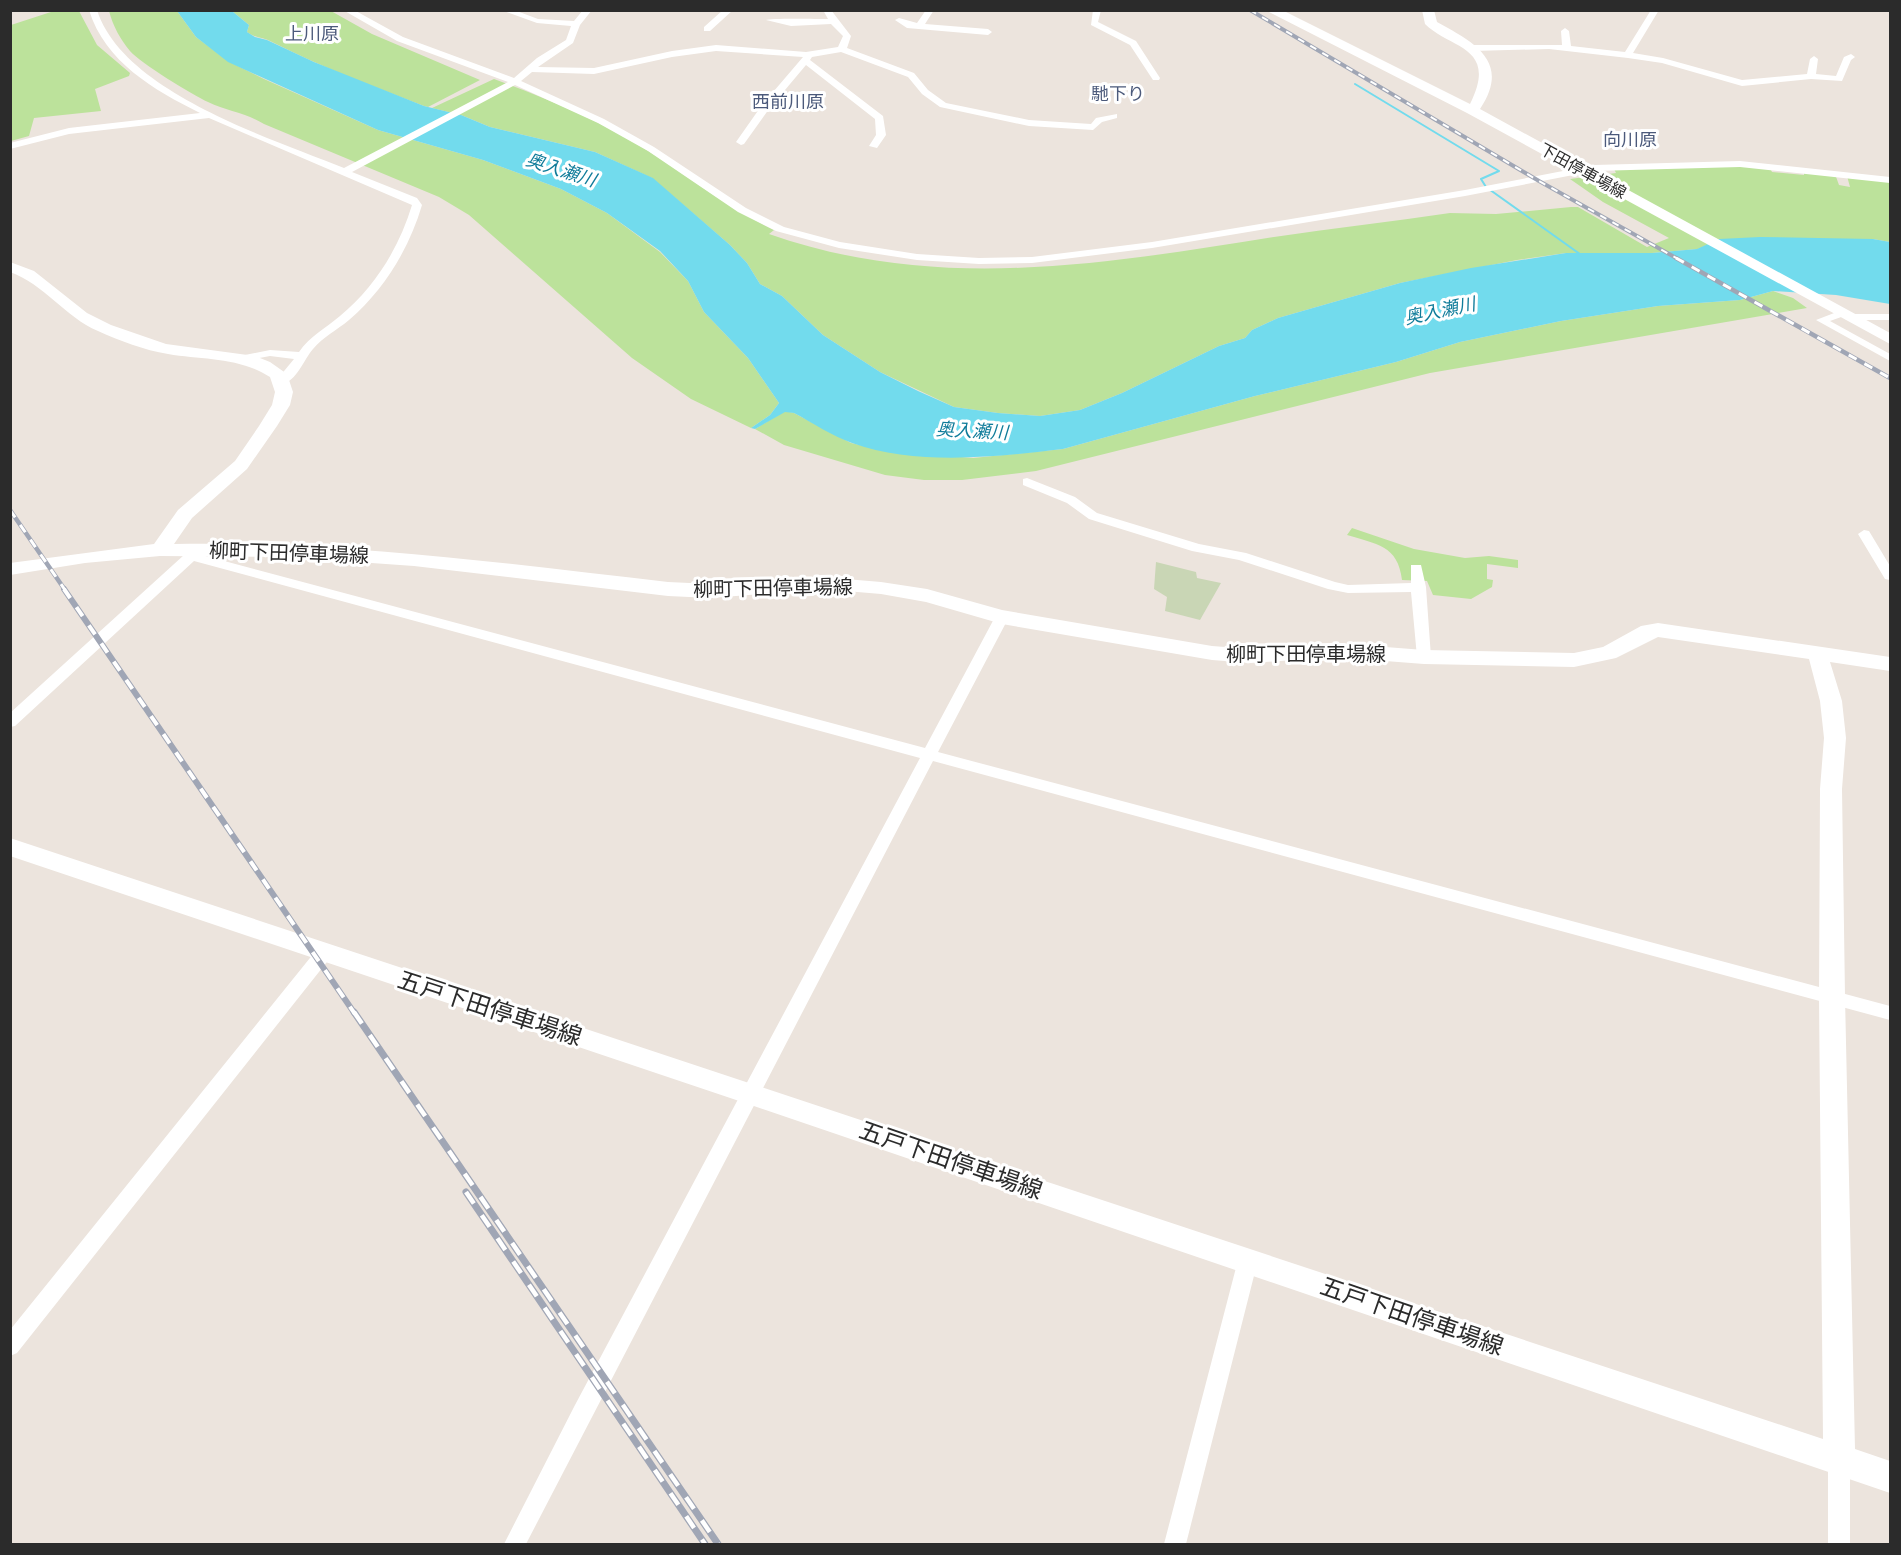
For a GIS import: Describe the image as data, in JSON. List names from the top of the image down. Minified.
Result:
{"streets":{"main road":["下田停車場線","柳町下田停車場線","五戸下田停車場線"]},"districts":["上川原","馳下り","西前川原","向川原"],"water":["奥入瀬川"]}
